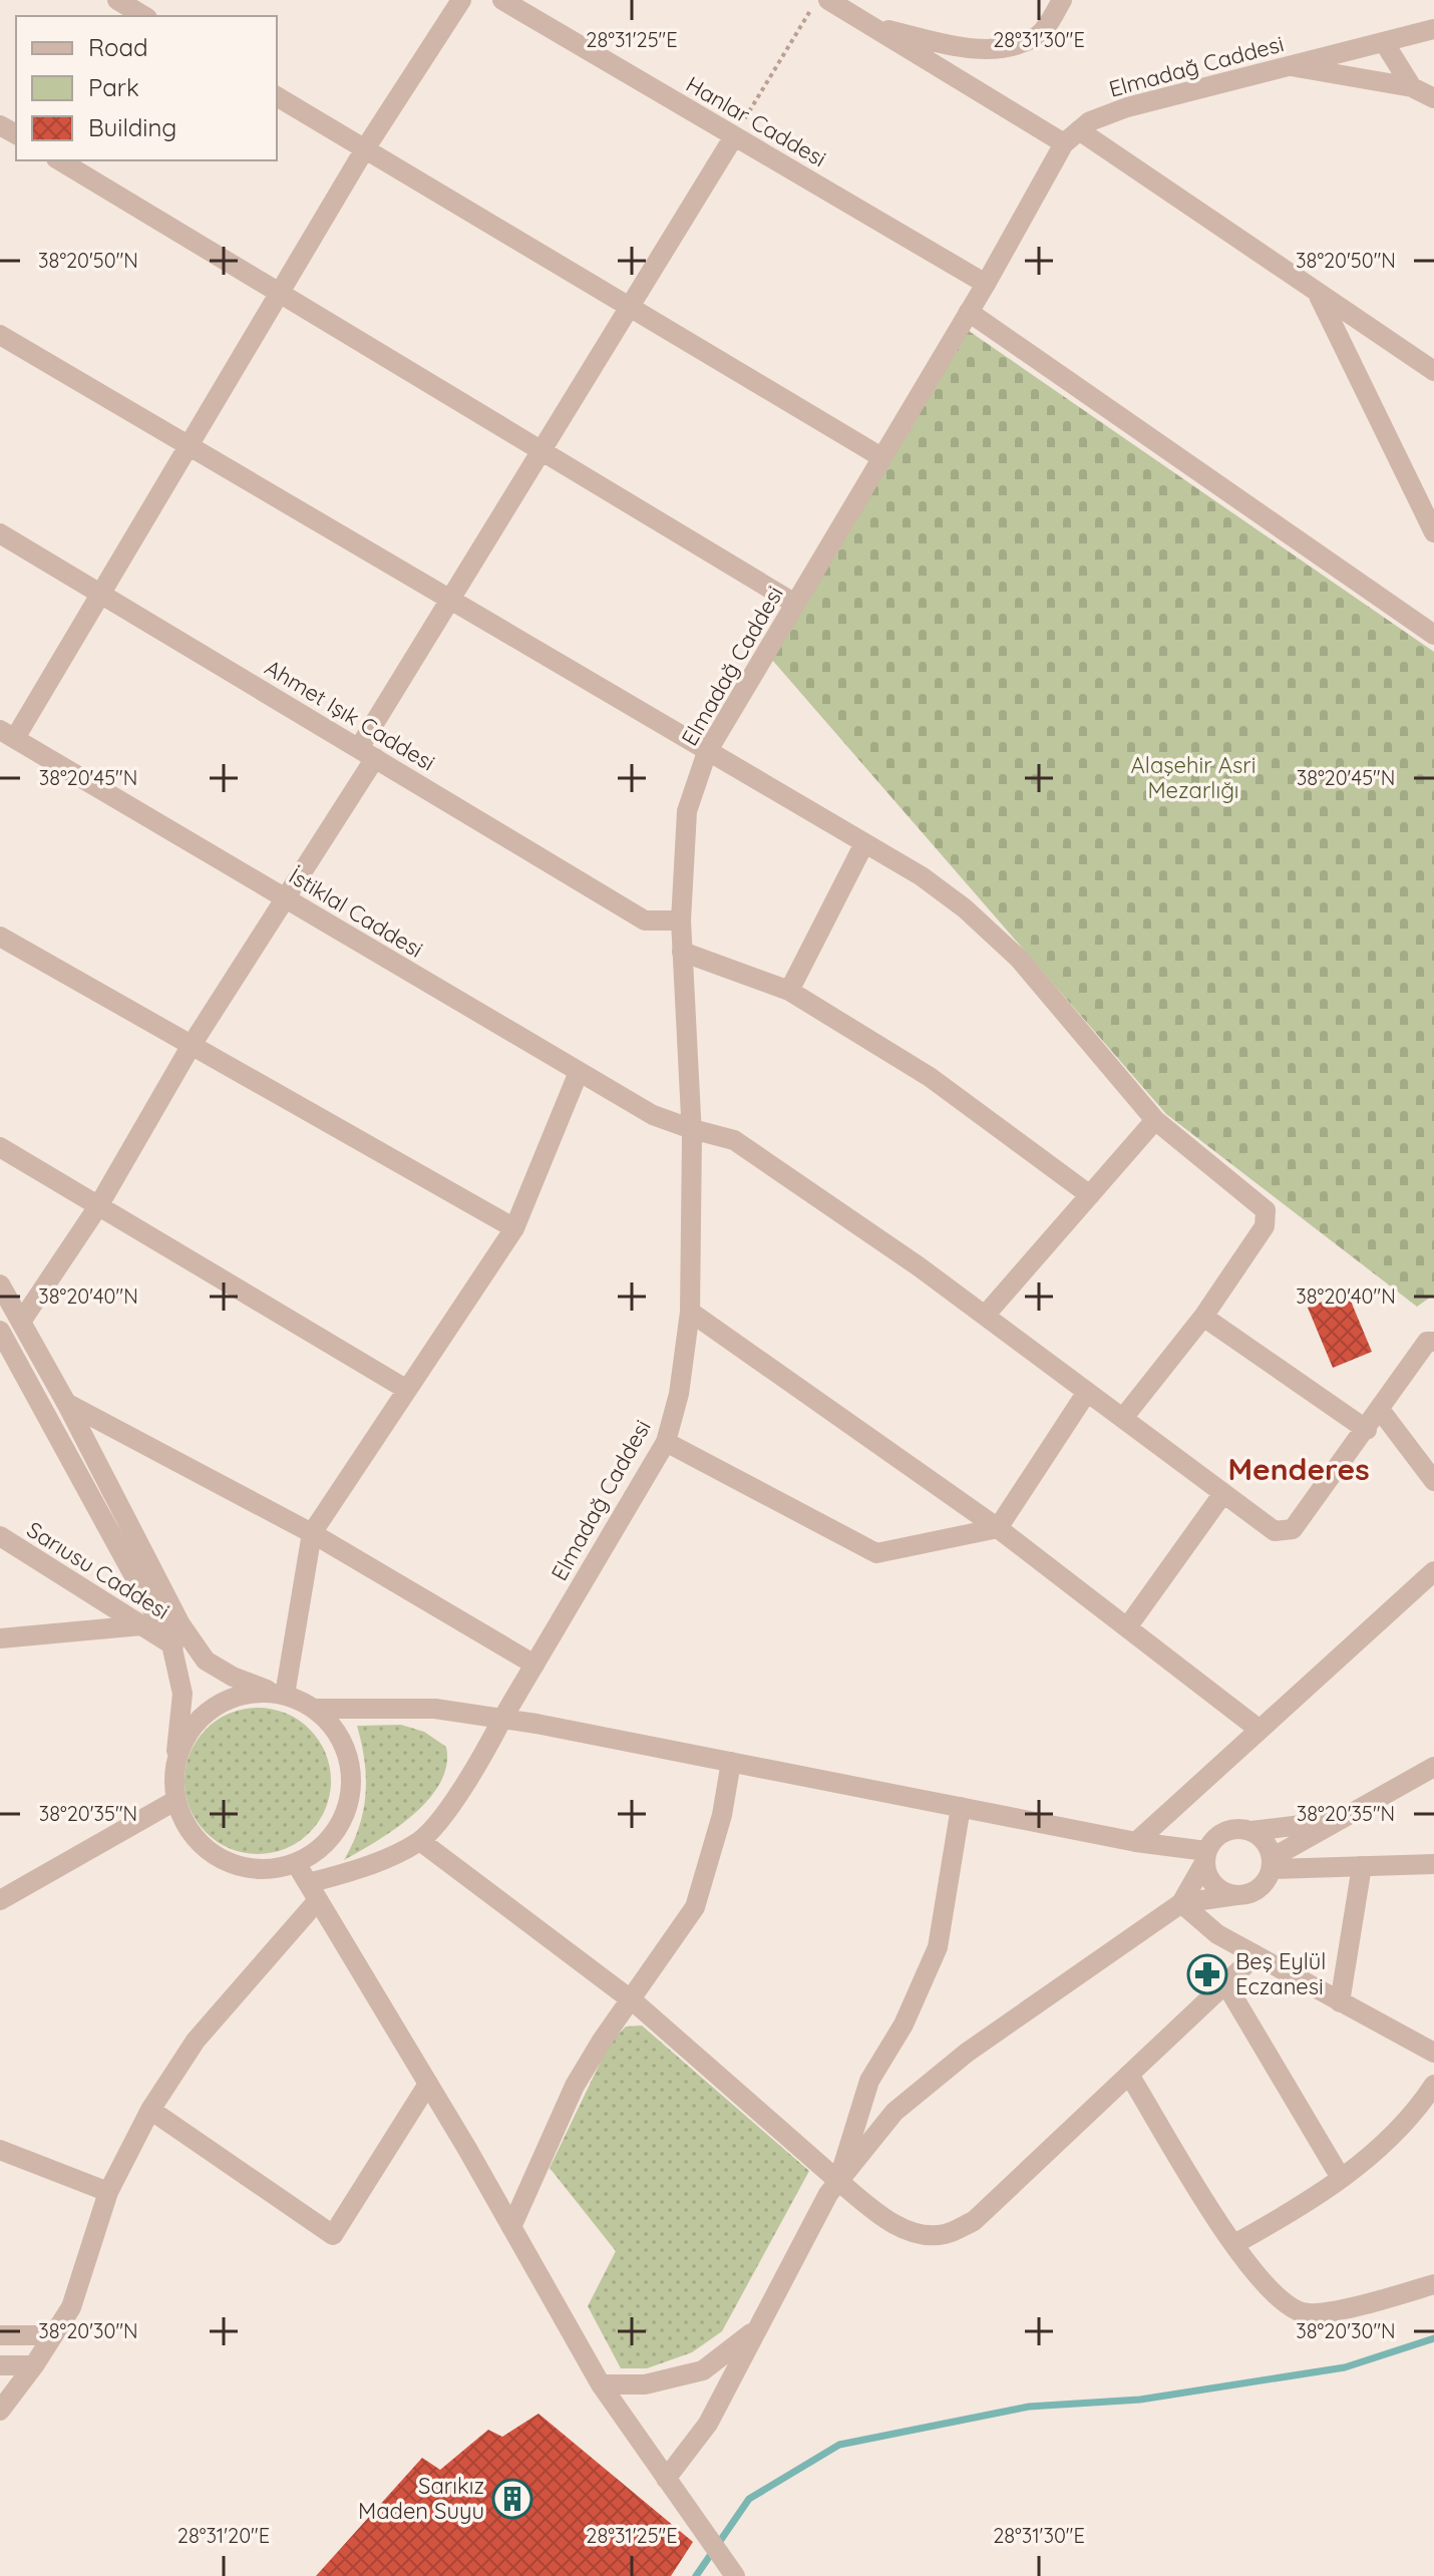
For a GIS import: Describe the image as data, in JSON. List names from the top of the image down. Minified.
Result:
{"streets":{"street":["Elmadağ Caddesi","Hanlar Caddesi","Ahmet Işık Caddesi","İstiklal Caddesi","Sarıusu Caddesi"]},"crossings":[["Elmadağ Caddesi","Hanlar Caddesi"],["Elmadağ Caddesi","Ahmet Işık Caddesi"],["Elmadağ Caddesi","İstiklal Caddesi"]],"districts":["Menderes"],"parks":["Alaşehir Asri Mezarlığı"],"places":{"pharmacy":["Beş Eylül Eczanesi"],"building":["Sarıkız Maden Suyu"]},"legend":["Road","Park","Building"],"coordinates":["28°31'25\"E","28°31'30\"E","38°20'50\"N","38°20'45\"N","38°20'40\"N","38°20'35\"N","38°20'30\"N","28°31'20\"E"]}
